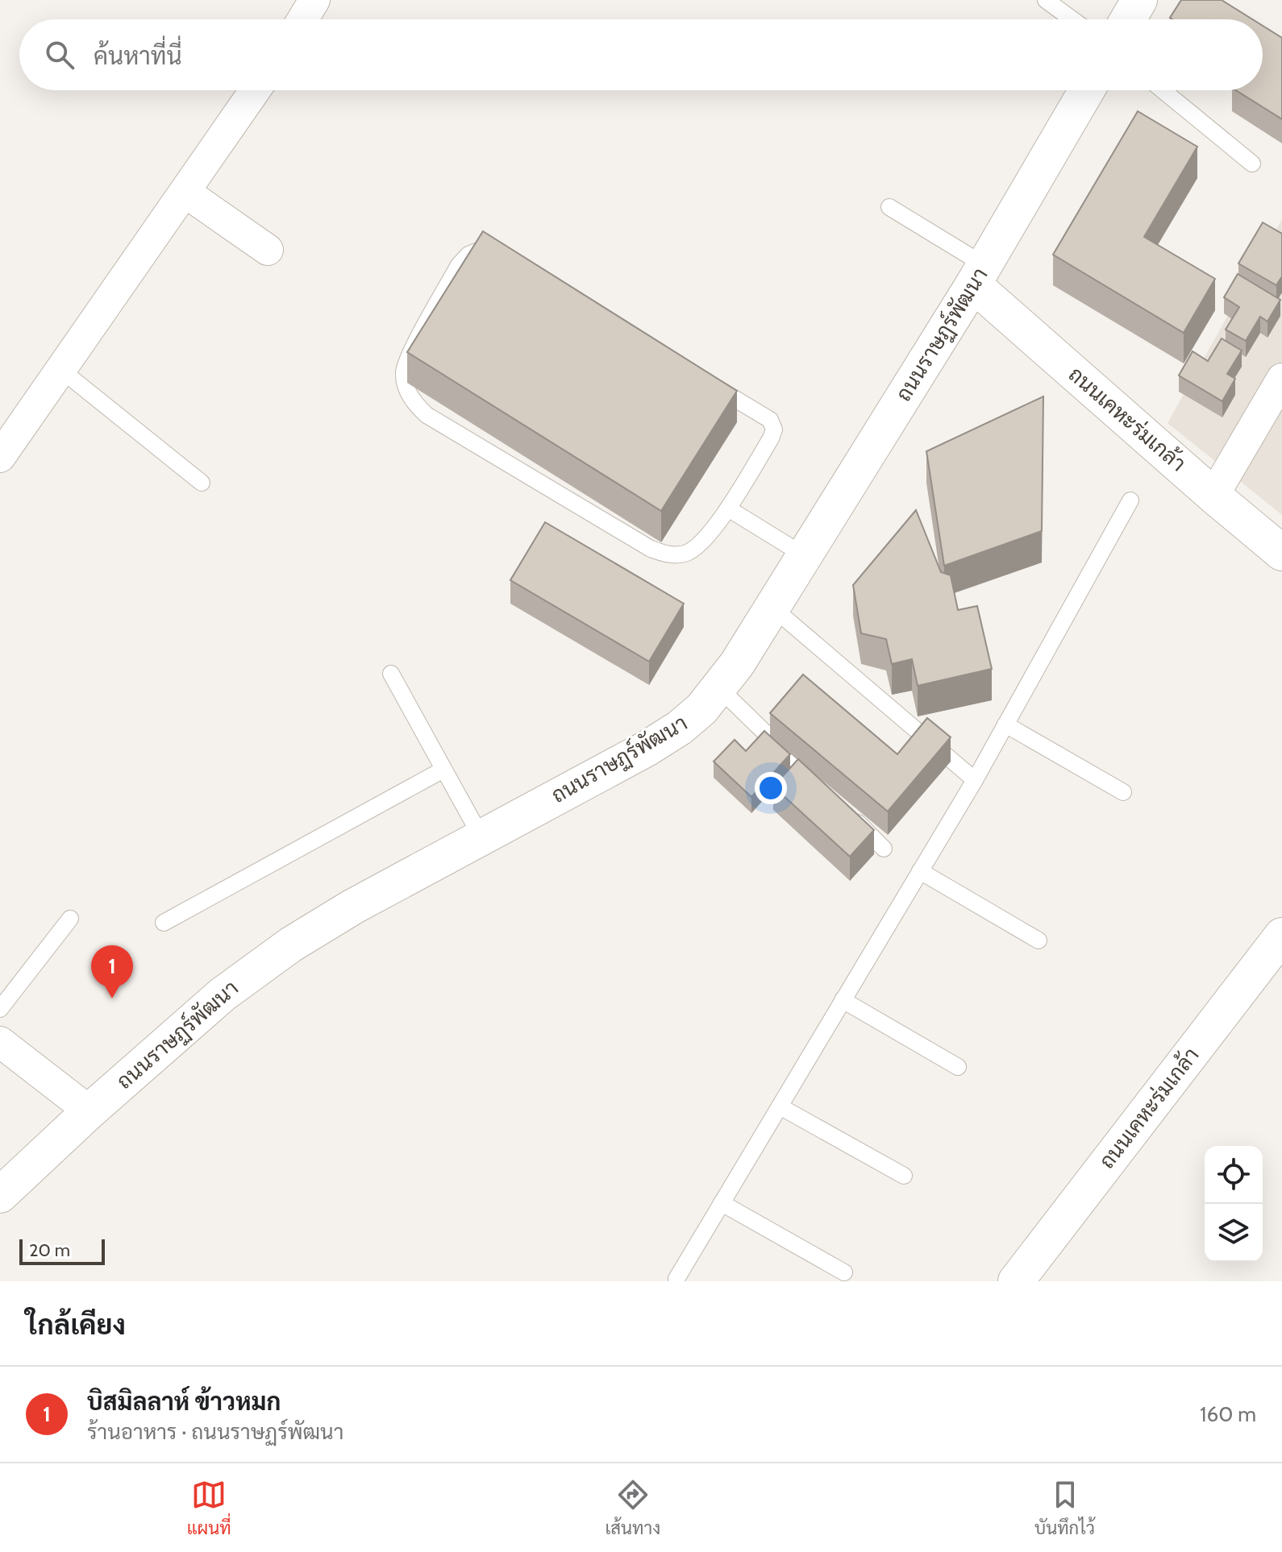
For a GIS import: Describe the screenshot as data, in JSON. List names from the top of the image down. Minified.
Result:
{"streets":{"street":["ถนนราษฏร์พัฒนา","ถนนเคหะร่มเกล้า"]},"crossings":[["ถนนราษฏร์พัฒนา","ถนนเคหะร่มเกล้า"]],"scale_bar":"20 m","page":{"search":"ค้นหาที่นี่","pins":"1","scale":"20 m","heading":"ใกล้เคียง","list":[{"mark":"1","name":"บิสมิลลาห์ ข้าวหมก","note":"ร้านอาหาร · ถนนราษฏร์พัฒนา","value":"160 m"}],"nav":["แผนที่","เส้นทาง","บันทึกไว้"]}}
